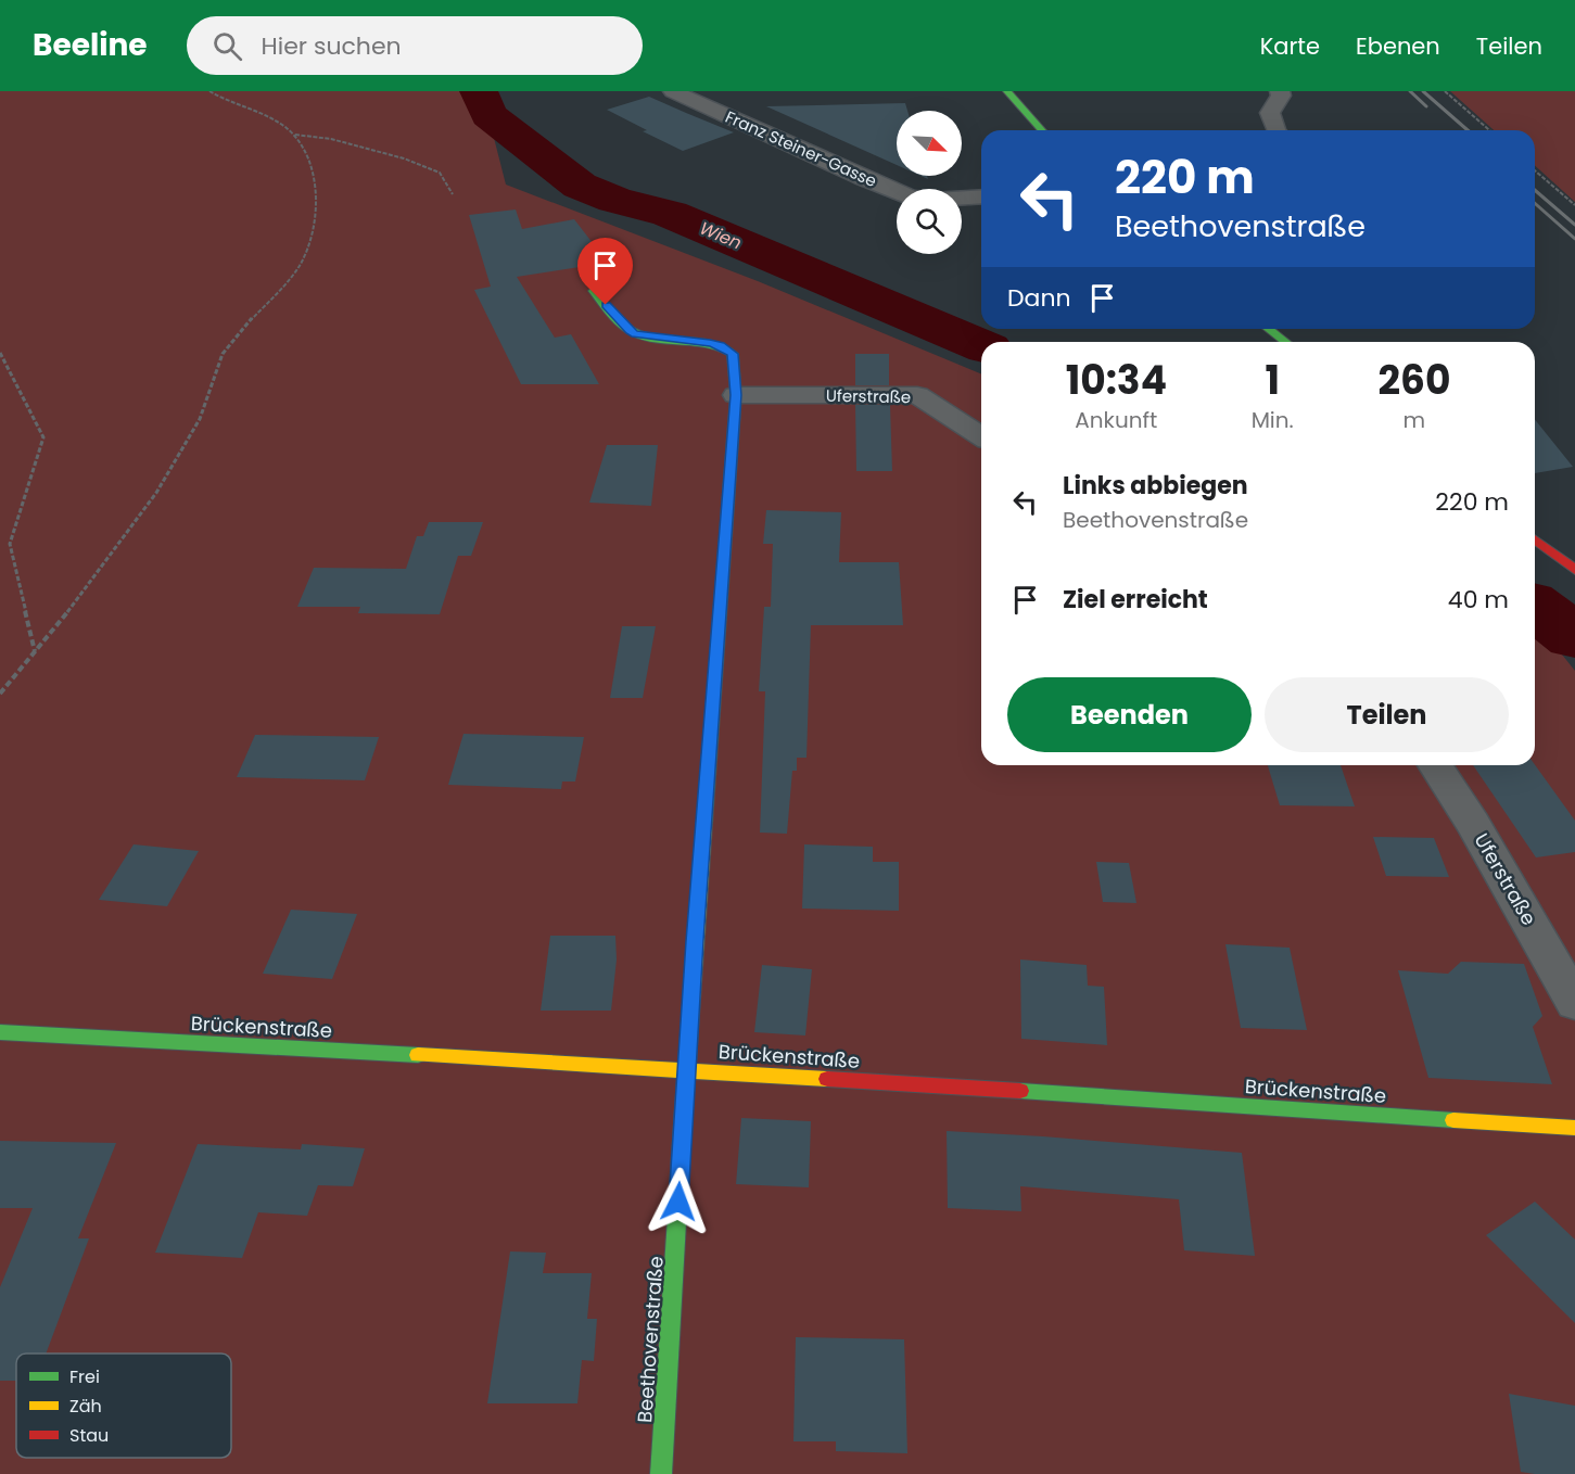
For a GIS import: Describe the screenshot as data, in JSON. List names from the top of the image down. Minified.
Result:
{"streets":{"street":["Franz Steiner-Gasse","Uferstraße","Brückenstraße","Beethovenstraße"]},"crossings":[["Uferstraße","Beethovenstraße"],["Brückenstraße","Beethovenstraße"]],"water":["Wien"],"legend":["Frei","Zäh","Stau"],"north":"bottom right","page":{"header":"Beeline","search":"Hier suchen","nav":["Karte","Ebenen","Teilen"],"turn":["220 m","Beethovenstraße"],"then":"Dann","eta":["10:34","Ankunft","1","Min.","260","m"],"list":[{"name":"Links abbiegen","note":"Beethovenstraße","value":"220 m"},{"name":"Ziel erreicht","value":"40 m"}],"buttons":["Beenden","Teilen"]}}
